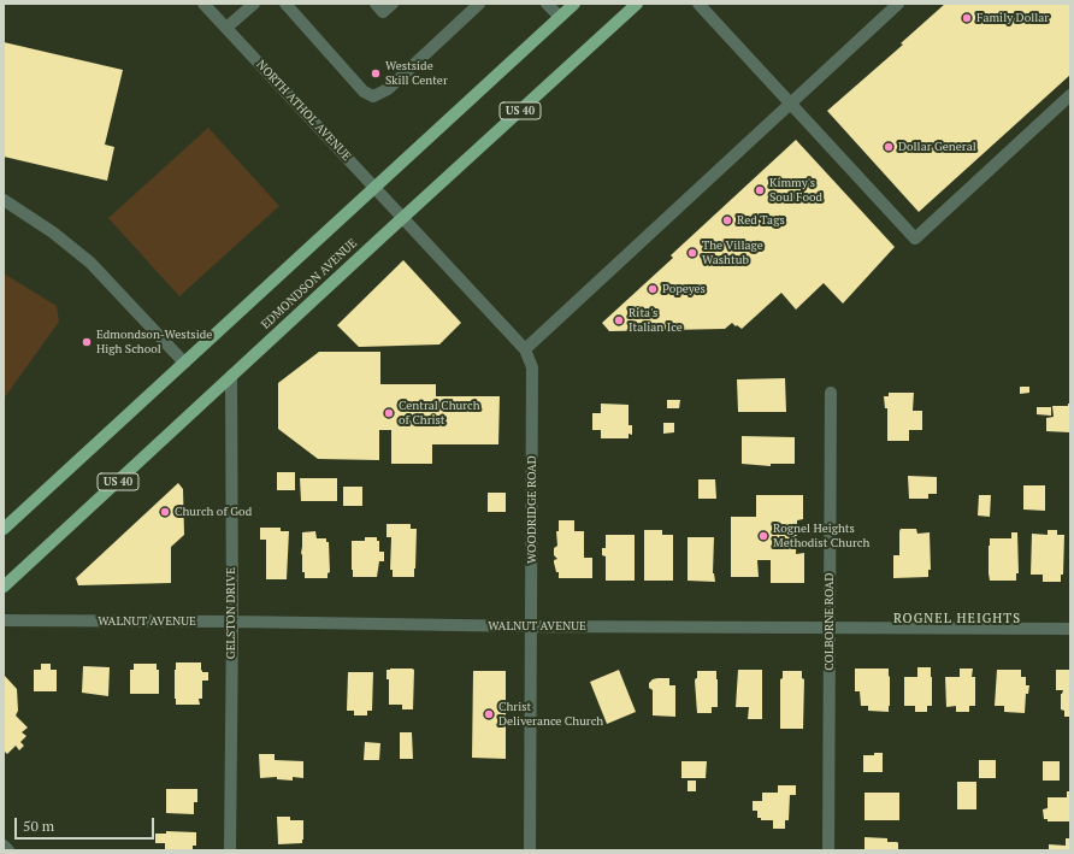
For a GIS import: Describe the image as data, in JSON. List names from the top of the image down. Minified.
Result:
{"streets":{"main road":["US 40","EDMONDSON AVENUE"],"street":["NORTH ATHOL AVENUE","WOODRIDGE ROAD","GELSTON DRIVE","WALNUT AVENUE","COLBORNE ROAD"]},"crossings":[["NORTH ATHOL AVENUE","EDMONDSON AVENUE"],["NORTH ATHOL AVENUE","WOODRIDGE ROAD"],["EDMONDSON AVENUE","WOODRIDGE ROAD"],["EDMONDSON AVENUE","GELSTON DRIVE"],["WOODRIDGE ROAD","WALNUT AVENUE"],["GELSTON DRIVE","WALNUT AVENUE"],["WALNUT AVENUE","COLBORNE ROAD"]],"districts":["ROGNEL HEIGHTS"],"places":["Family Dollar","Westside Skill Center","Dollar General","Kimmy's Soul Food","Red Tags","The Village Washtub","Popeyes","Rita's Italian Ice","Edmondson-Westside High School","Central Church of Christ","Church of God","Rognel Heights Methodist Church","Christ Deliverance Church"],"scale_bar":"50 m"}
